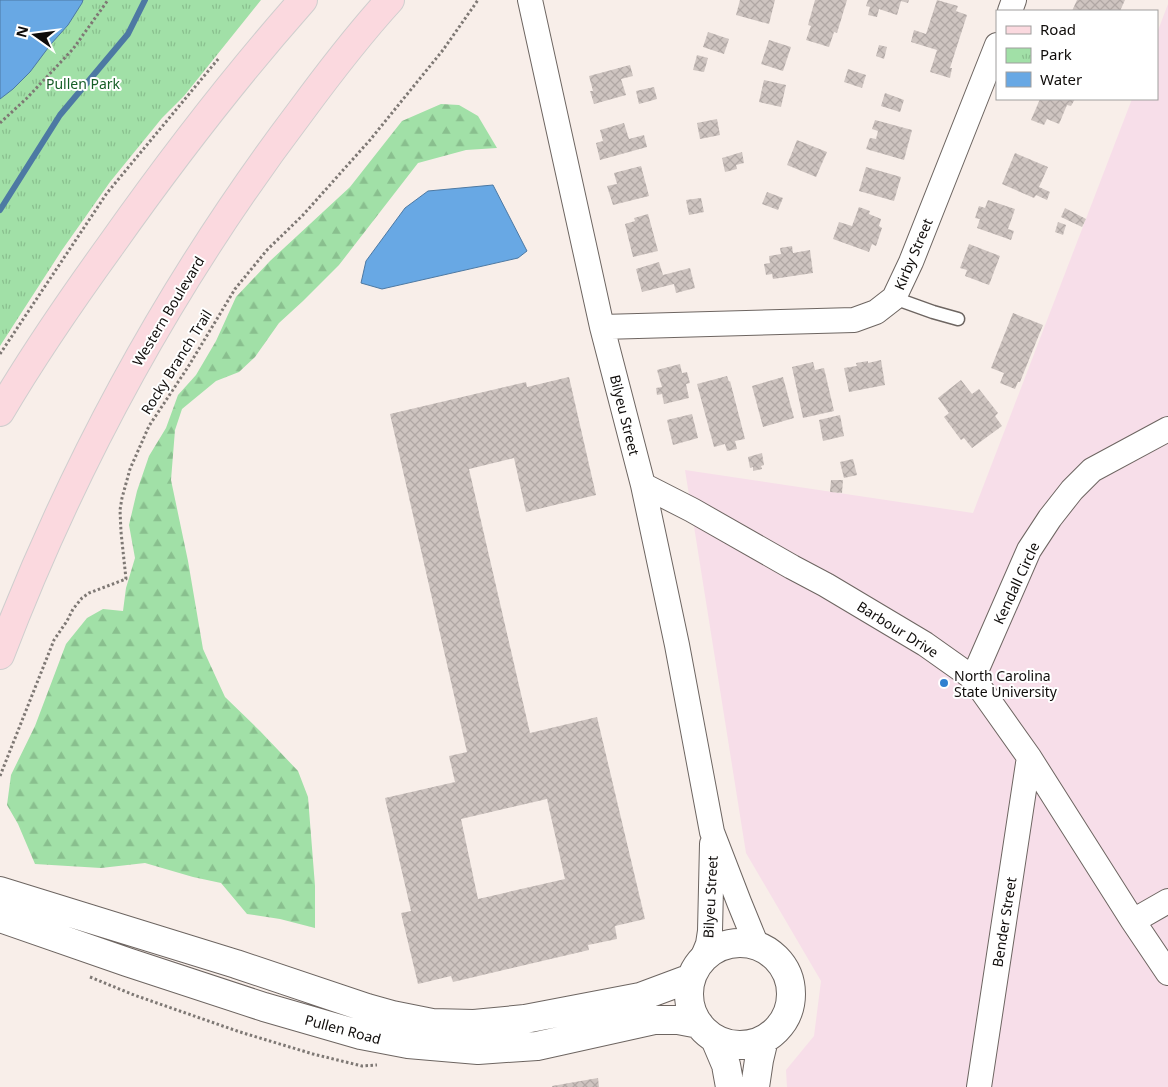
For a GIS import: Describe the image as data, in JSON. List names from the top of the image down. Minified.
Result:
{"streets":{"main road":["Western Boulevard"],"street":["Kirby Street","Bilyeu Street","Kendall Circle","Barbour Drive","Bender Street","Pullen Road"],"path":["Rocky Branch Trail"]},"crossings":[["Kirby Street","Bilyeu Street"],["Bilyeu Street","Barbour Drive"],["Bilyeu Street","Pullen Road"],["Kendall Circle","Barbour Drive"],["Barbour Drive","Bender Street"]],"parks":["Pullen Park"],"places":["North Carolina State University"],"legend":["Road","Park","Water"],"north":"left"}
